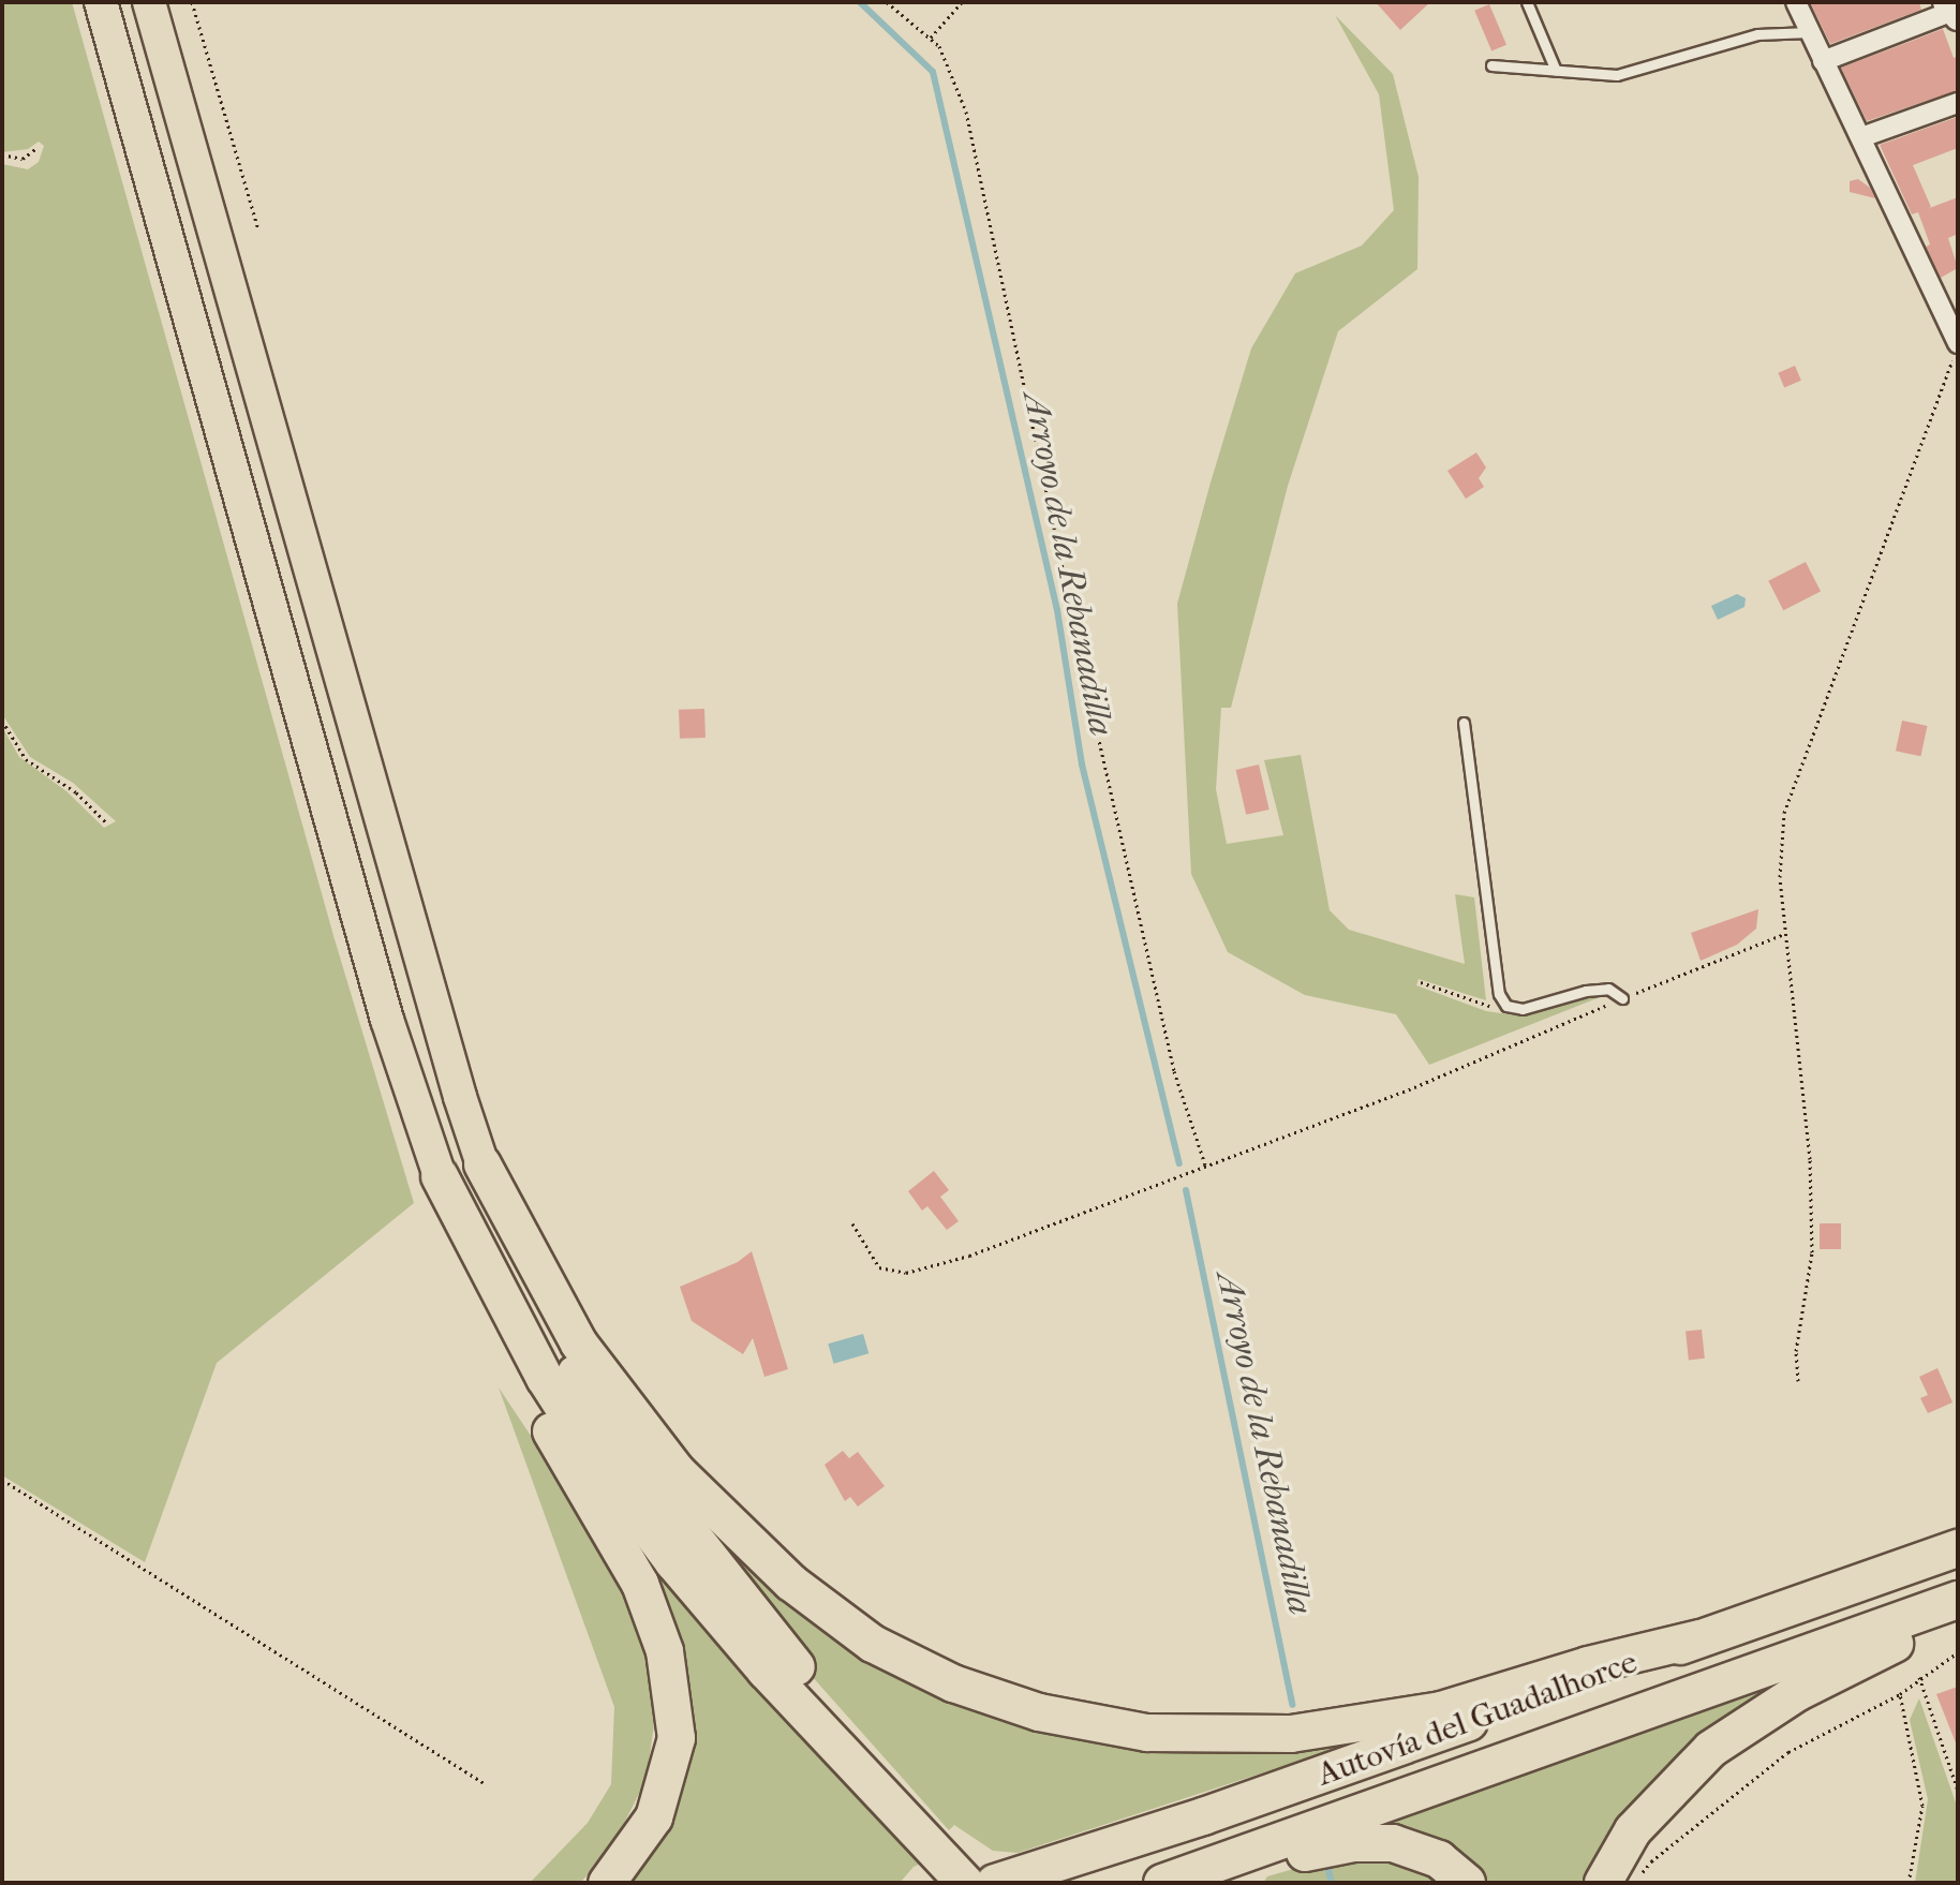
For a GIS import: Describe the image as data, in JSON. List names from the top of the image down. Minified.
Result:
{"streets":{"highway":["Autovía del Guadalhorce"]},"water":["Arroyo de la Rebanadilla"]}
